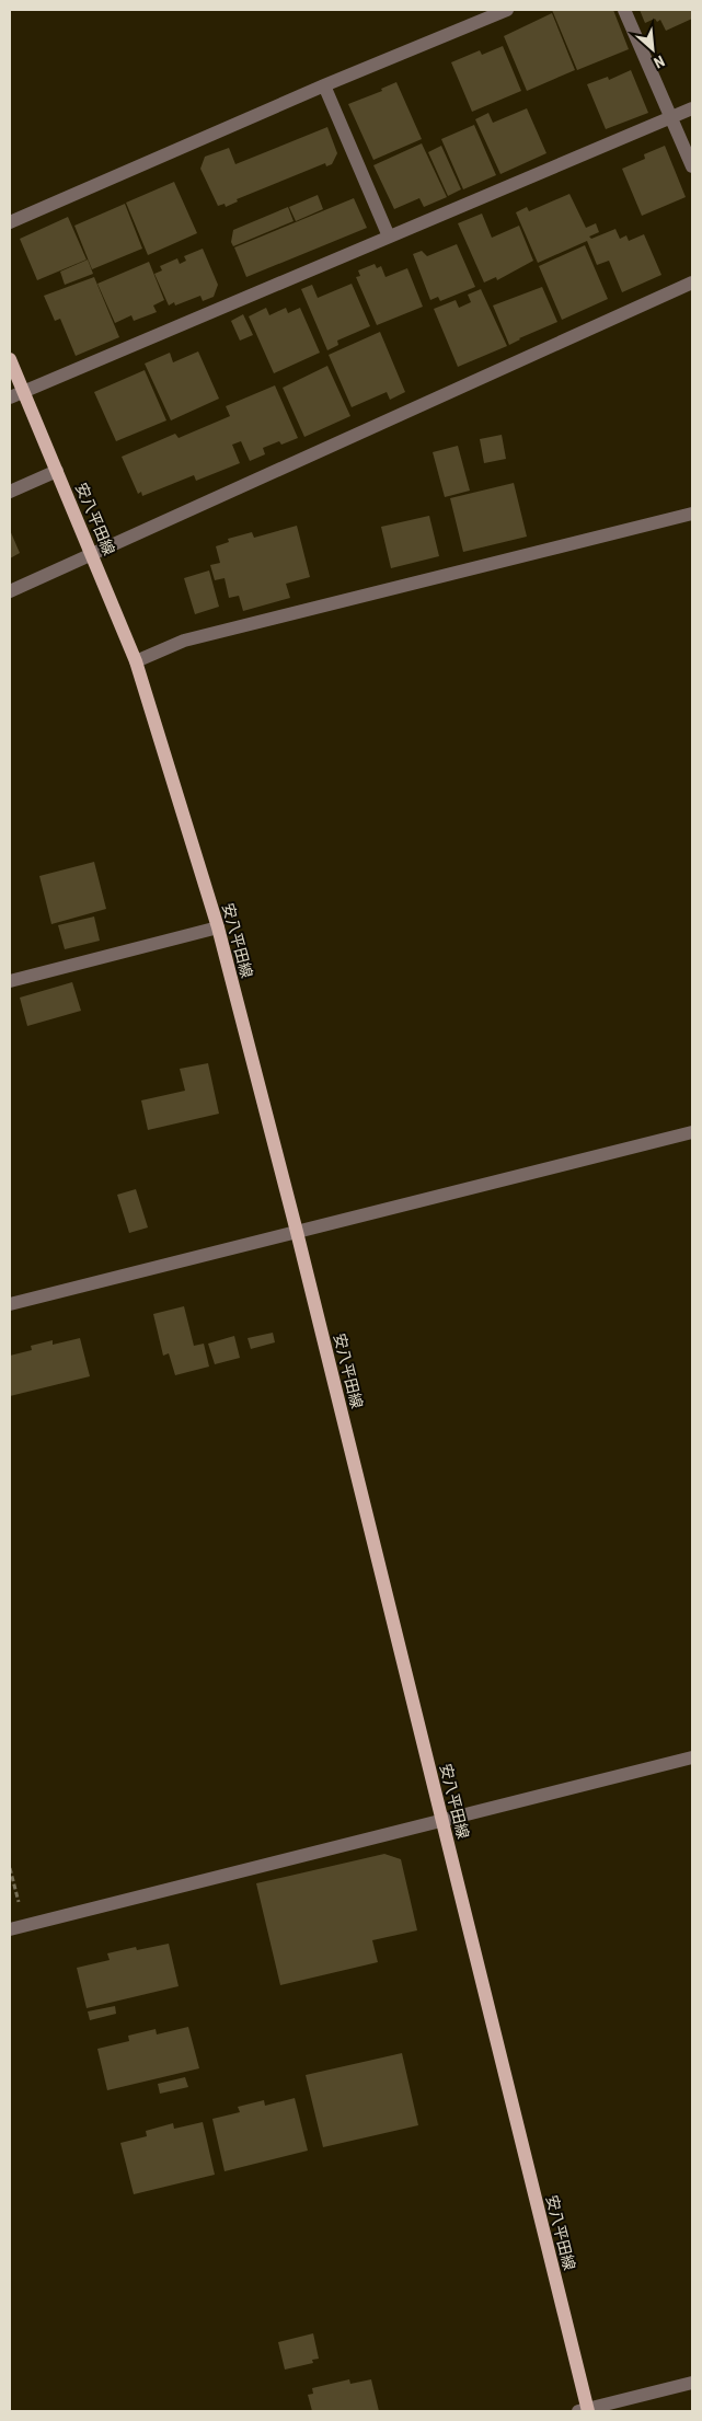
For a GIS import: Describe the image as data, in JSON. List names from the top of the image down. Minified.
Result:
{"streets":{"main road":["安八平田線"]},"north":"bottom right"}
